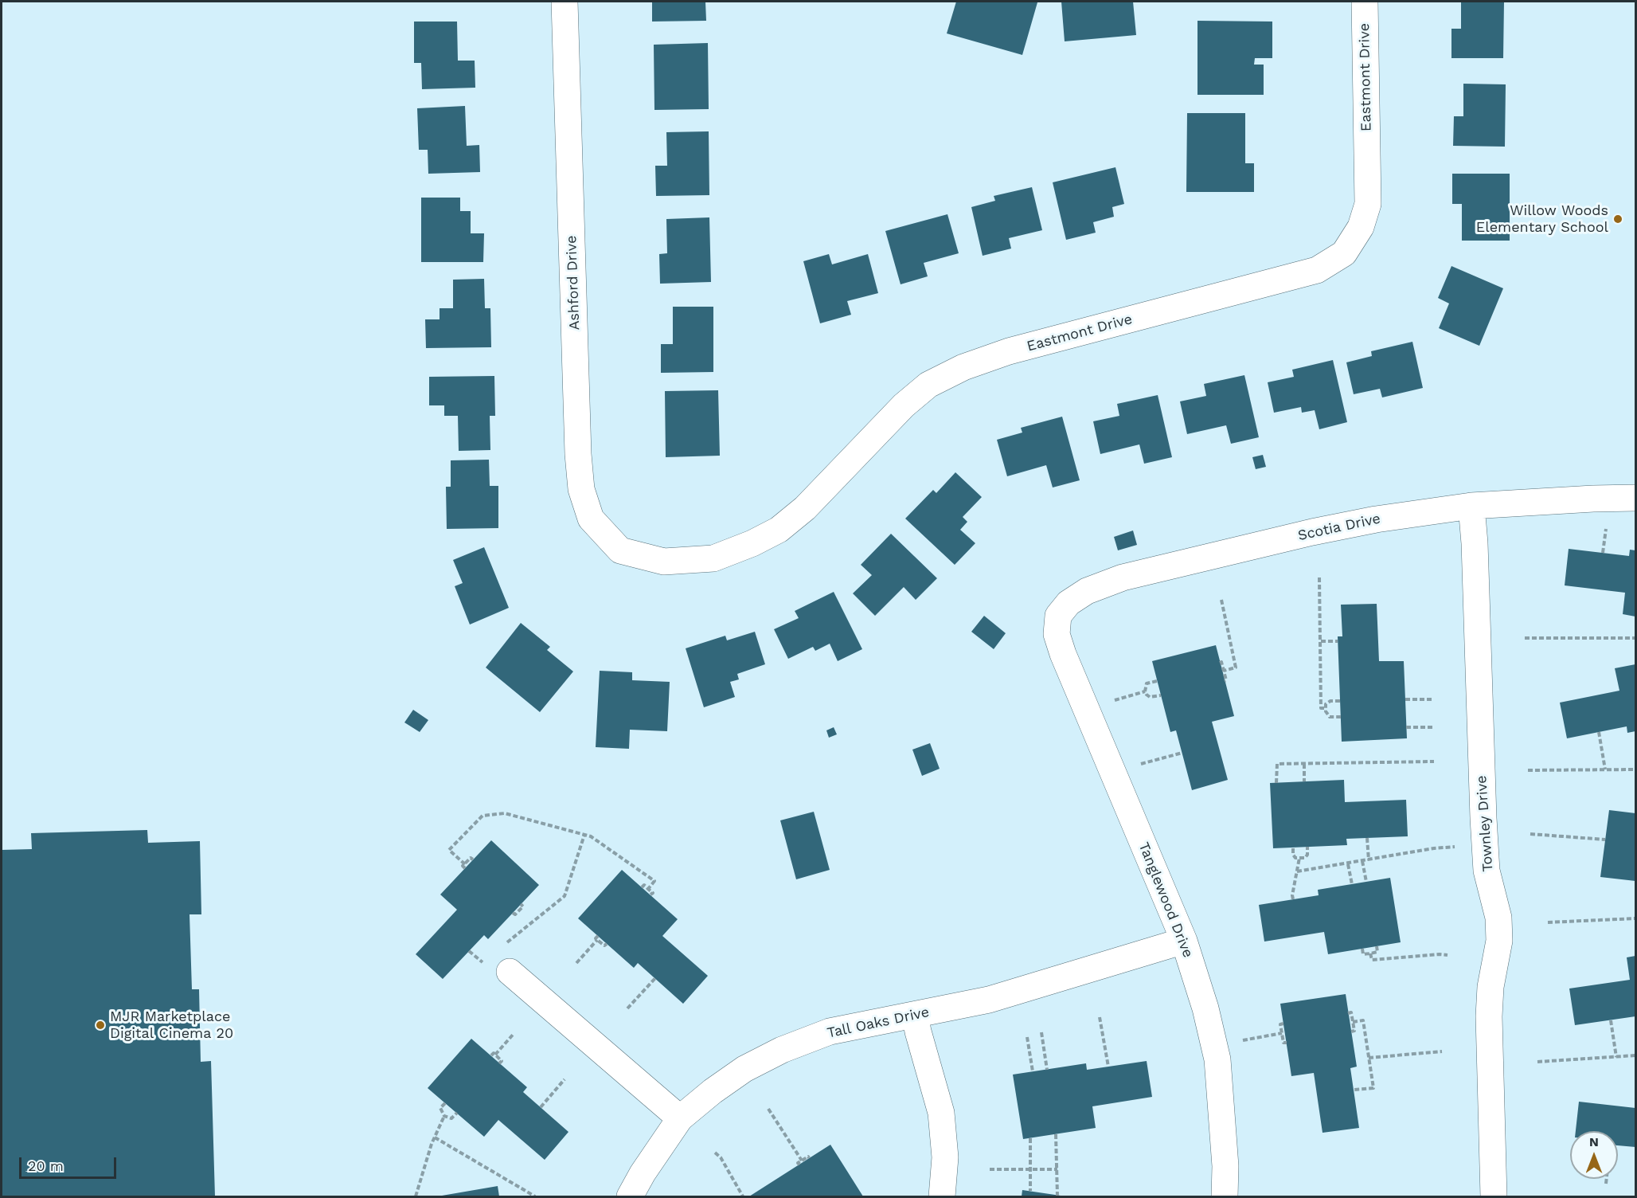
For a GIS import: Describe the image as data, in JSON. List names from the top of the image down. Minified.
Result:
{"streets":{"street":["Eastmont Drive","Ashford Drive","Scotia Drive","Townley Drive","Tanglewood Drive","Tall Oaks Drive"]},"crossings":[["Eastmont Drive","Ashford Drive"],["Scotia Drive","Townley Drive"],["Scotia Drive","Tanglewood Drive"],["Tanglewood Drive","Tall Oaks Drive"]],"places":["Willow Woods Elementary School","MJR Marketplace Digital Cinema 20"],"scale_bar":"20 m","north":"top"}
